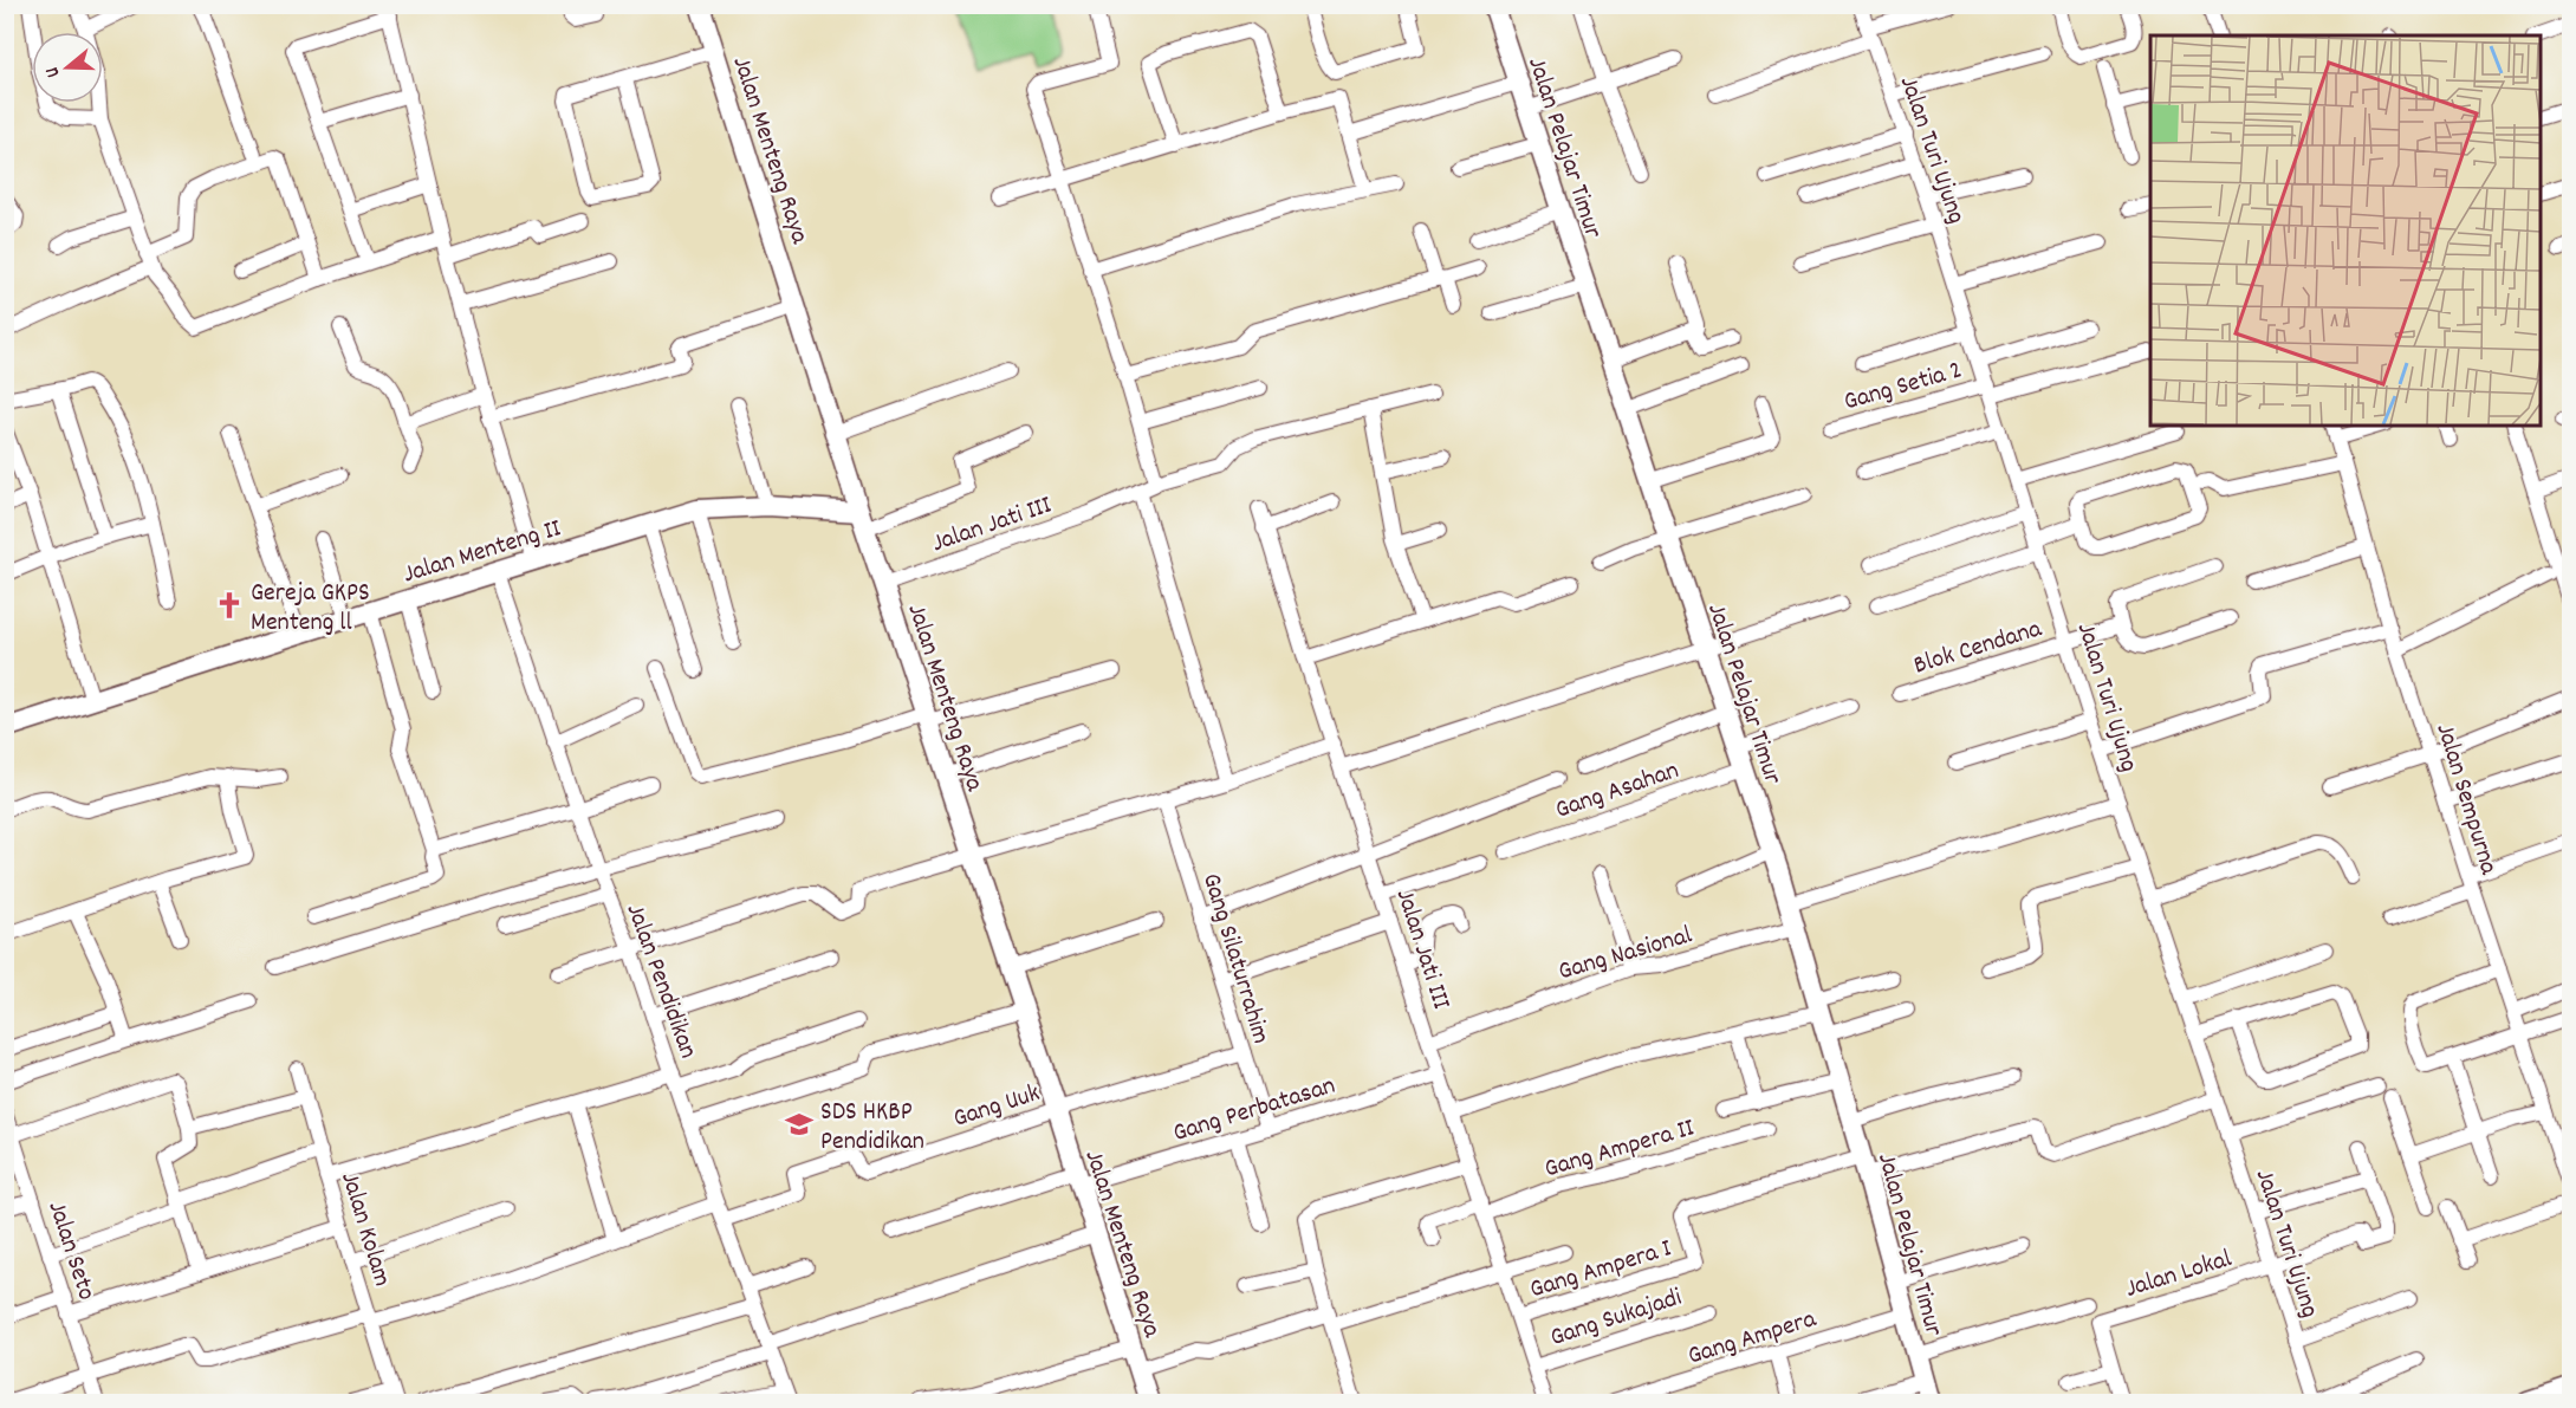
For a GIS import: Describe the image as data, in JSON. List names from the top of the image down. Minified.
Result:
{"streets":{"street":["Jalan Pelajar Timur","Jalan Menteng Raya","Jalan Turi Ujung","Gang Setia 2","Jalan Jati III","Jalan Menteng II","Blok Cendana","Gang Asahan","Jalan Sempurna","Gang Nasional","Gang Silaturrahim","Jalan Pendidikan","Gang Uuk","Gang Perbatasan","Gang Ampera II","Jalan Kolam","Jalan Seto","Gang Ampera I","Jalan Lokal","Gang Sukajadi","Gang Ampera"]},"crossings":[["Jalan Pelajar Timur","Gang Asahan"],["Jalan Pelajar Timur","Gang Nasional"],["Jalan Pelajar Timur","Gang Ampera I"],["Jalan Pelajar Timur","Gang Ampera"],["Jalan Menteng Raya","Jalan Jati III"],["Jalan Menteng Raya","Jalan Menteng II"],["Jalan Menteng Raya","Gang Uuk"],["Jalan Menteng Raya","Gang Perbatasan"],["Jalan Turi Ujung","Gang Setia 2"],["Jalan Turi Ujung","Blok Cendana"],["Jalan Turi Ujung","Jalan Lokal"],["Jalan Jati III","Gang Nasional"],["Jalan Jati III","Gang Perbatasan"],["Jalan Jati III","Gang Ampera II"],["Jalan Jati III","Gang Ampera I"],["Jalan Jati III","Gang Sukajadi"],["Jalan Menteng II","Jalan Pendidikan"],["Gang Silaturrahim","Gang Uuk"],["Gang Silaturrahim","Gang Perbatasan"],["Jalan Pendidikan","Gang Uuk"]],"places":{"church":["Gereja GKPS Menteng ll"],"school or university":["SDS HKBP Pendidikan"]},"north":"left"}
